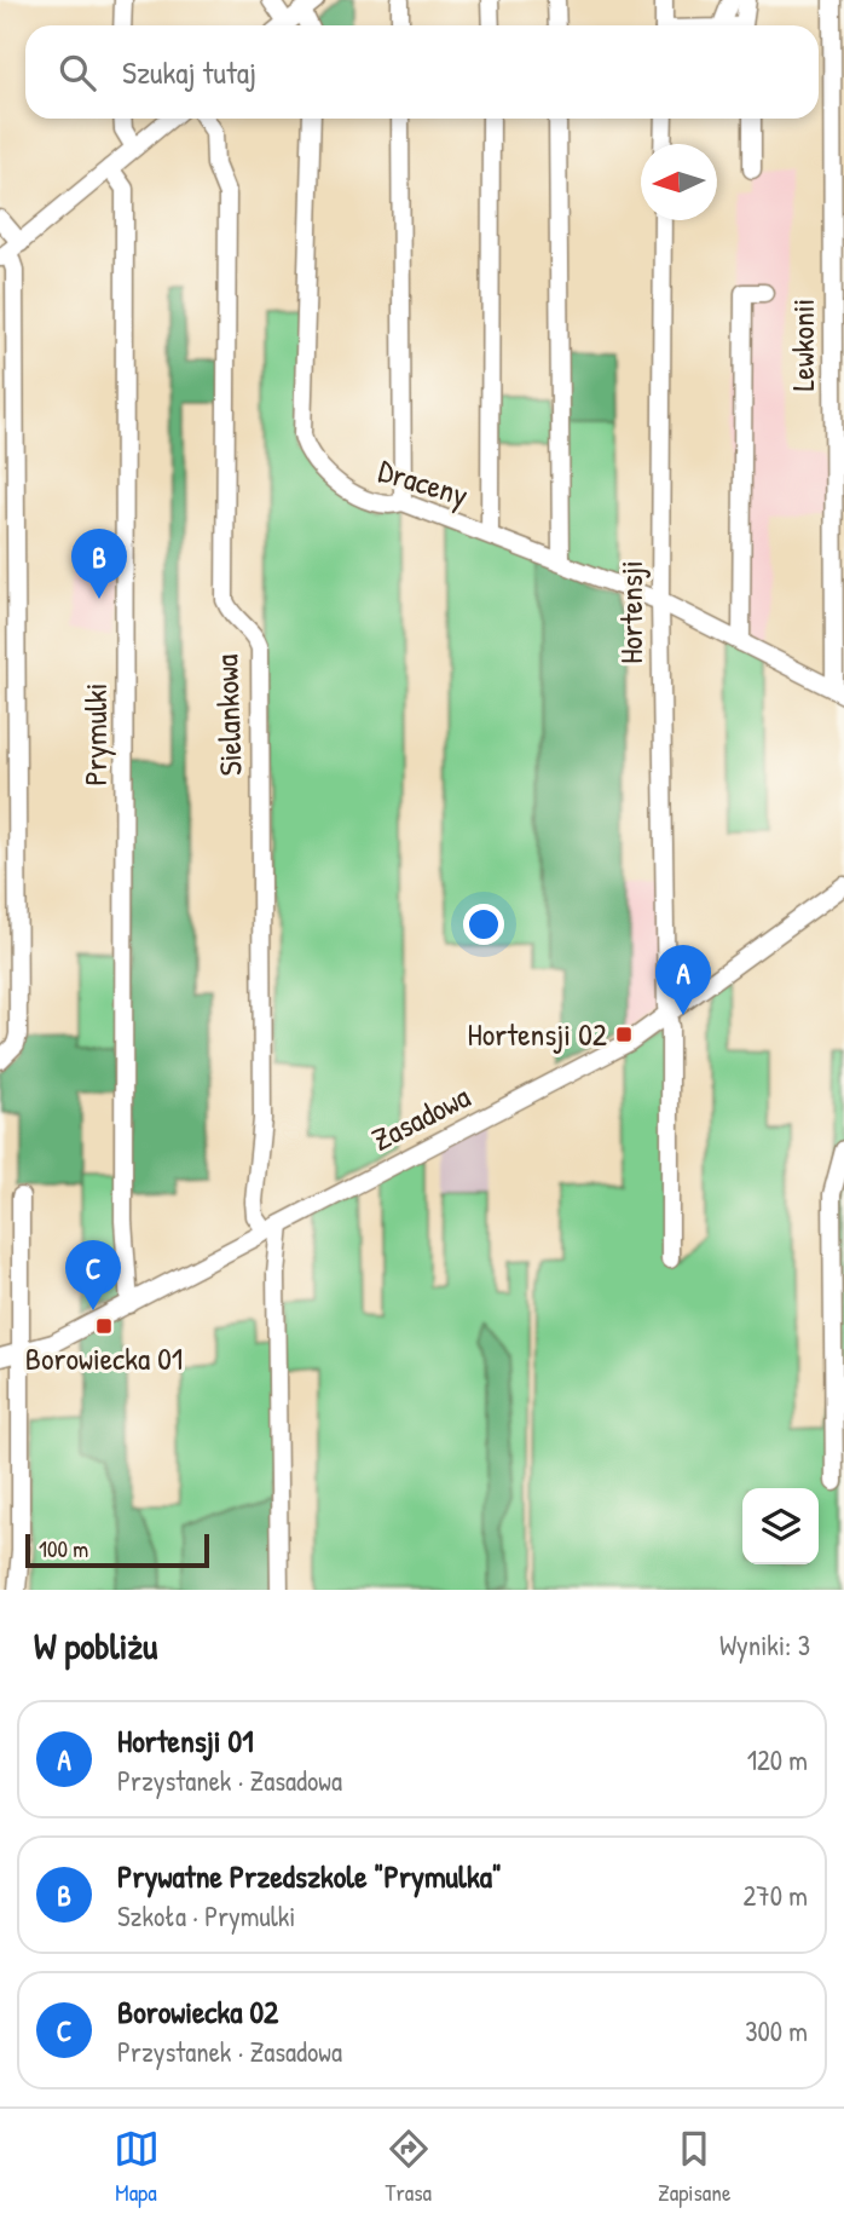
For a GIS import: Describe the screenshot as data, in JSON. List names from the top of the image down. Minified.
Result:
{"streets":{"street":["Lewkonii","Draceny","Hortensji","Sielankowa","Prymulki","Zasadowa"]},"crossings":[["Lewkonii","Draceny"],["Draceny","Hortensji"],["Hortensji","Zasadowa"],["Sielankowa","Zasadowa"],["Prymulki","Zasadowa"]],"places":{"transit":["Hortensji 02","Borowiecka 01"]},"scale_bar":"100 m","north":"left","page":{"search":"Szukaj tutaj","pins":["B","A","C"],"scale":"100 m","heading":["W pobliżu","Wyniki: 3"],"list":[{"mark":"A","name":"Hortensji 01","note":"Przystanek · Zasadowa","value":"120 m"},{"mark":"B","name":"Prywatne Przedszkole \"Prymulka\"","note":"Szkoła · Prymulki","value":"270 m"},{"mark":"C","name":"Borowiecka 02","note":"Przystanek · Zasadowa","value":"300 m"}],"nav":["Mapa","Trasa","Zapisane"]}}
